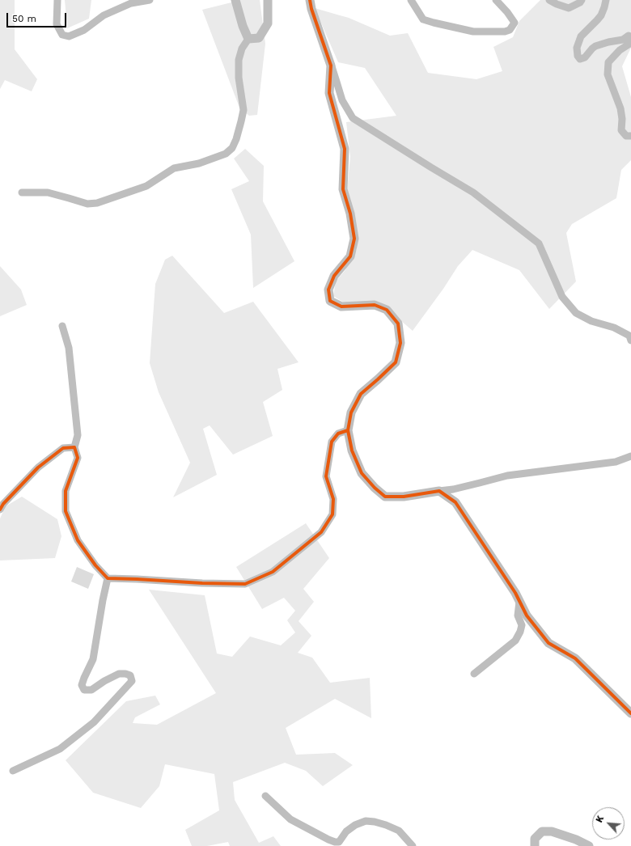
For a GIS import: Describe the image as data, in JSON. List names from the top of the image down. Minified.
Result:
{"scale_bar":"50 m","north":"top left"}
